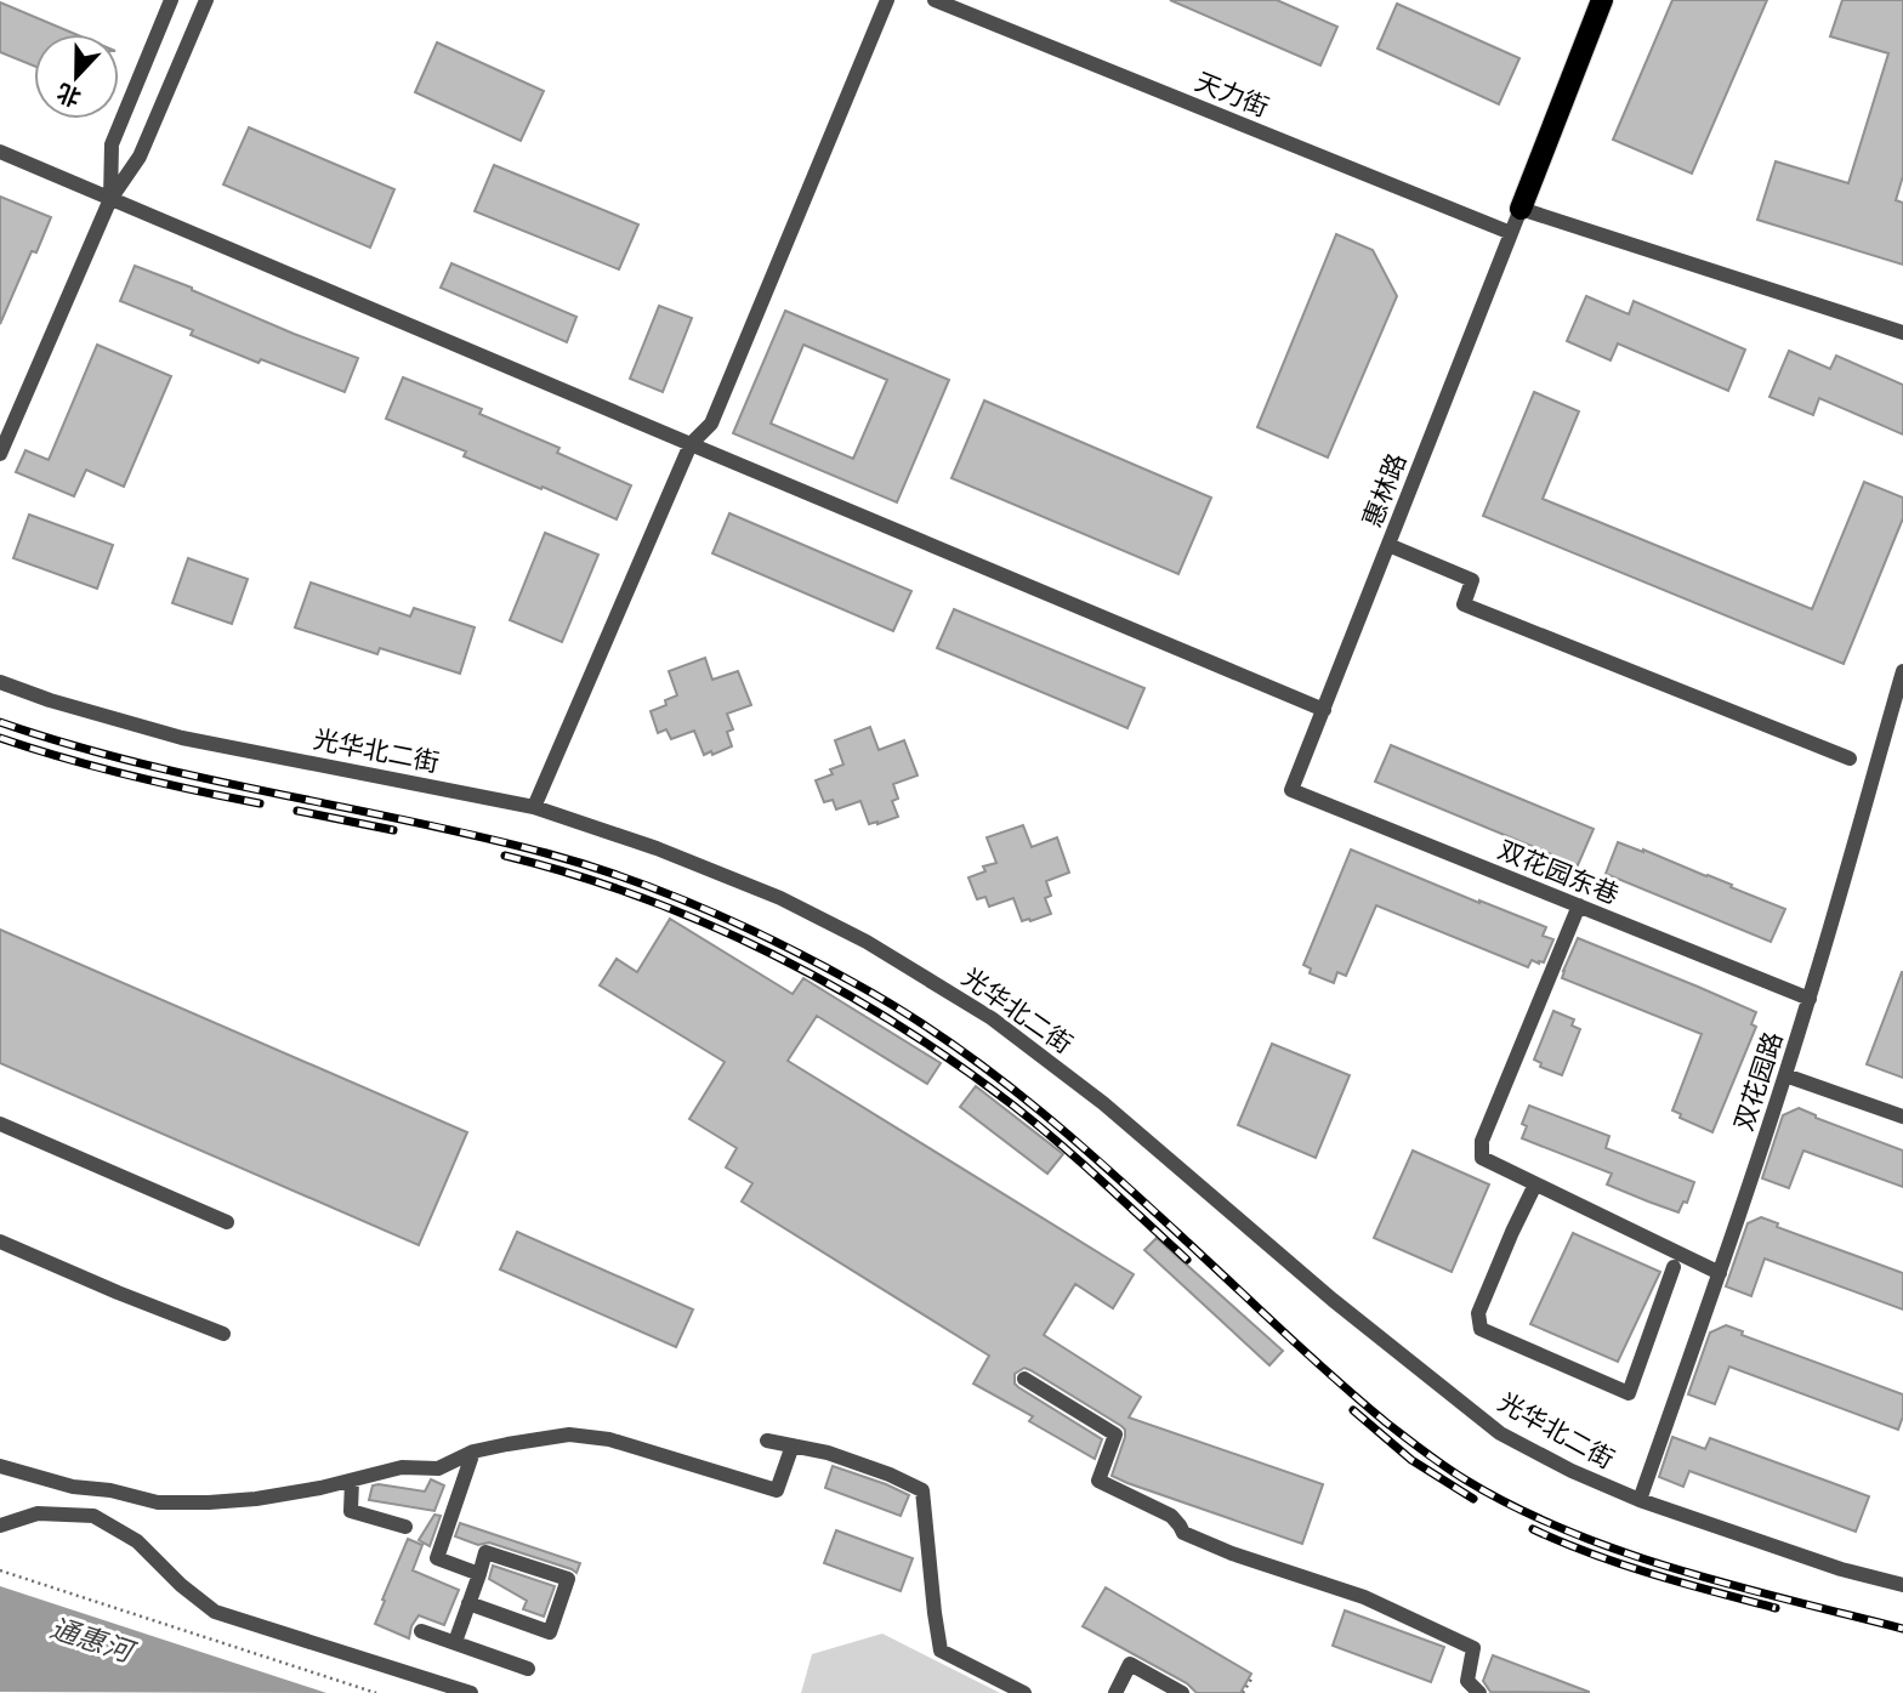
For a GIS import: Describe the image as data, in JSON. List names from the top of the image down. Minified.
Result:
{"streets":{"street":["天力街","惠林路","光华北二街","双花园东巷","双花园路"]},"crossings":[["天力街","惠林路"],["惠林路","双花园东巷"],["光华北二街","双花园路"],["双花园东巷","双花园路"]],"water":["通惠河"],"north":"bottom"}
